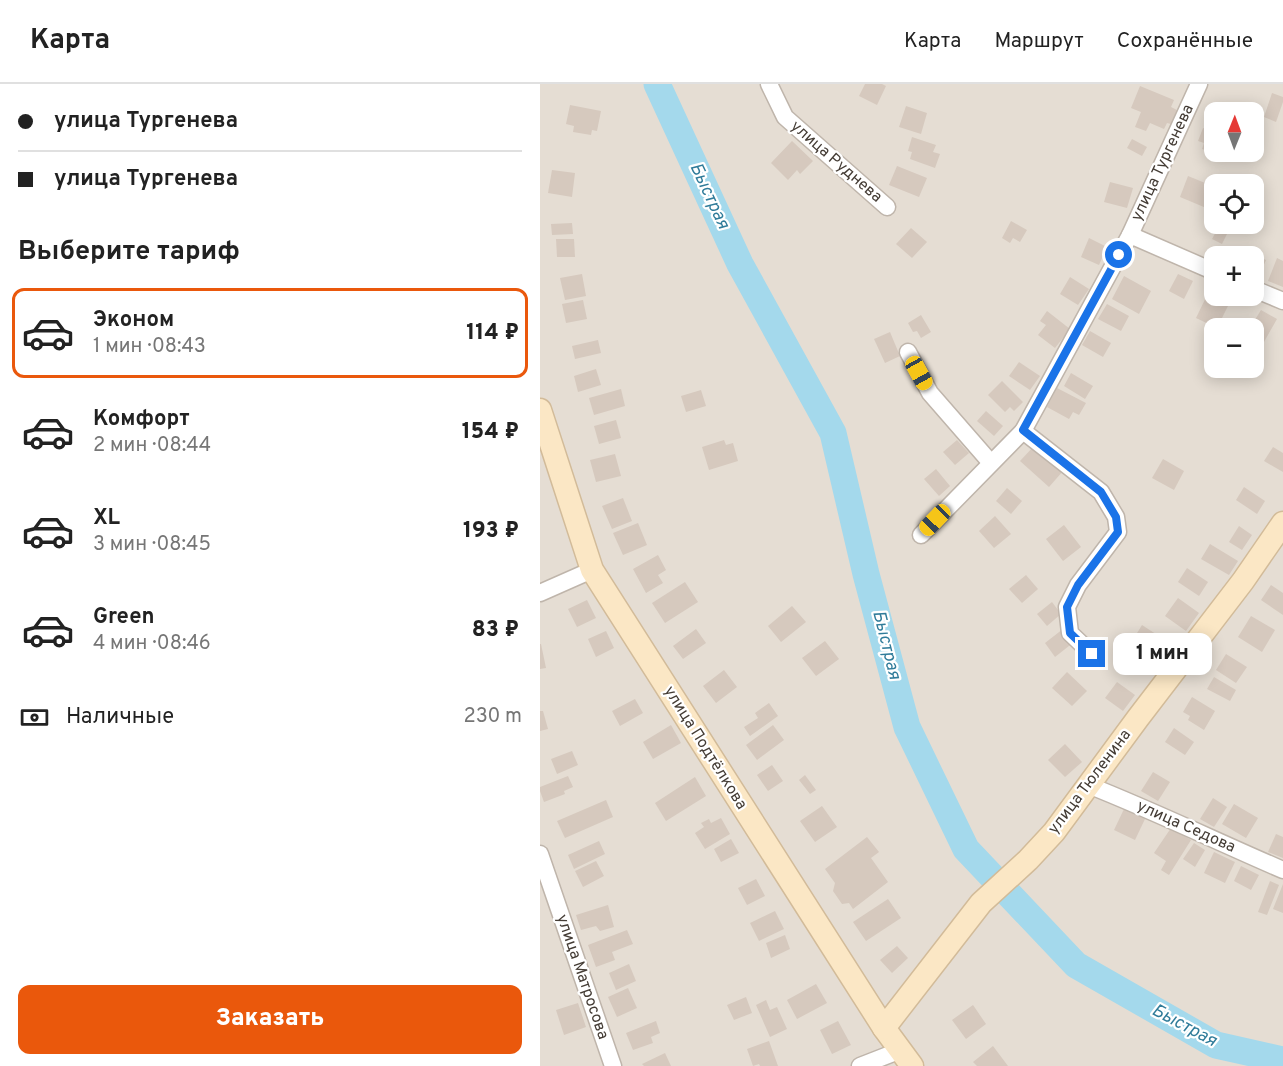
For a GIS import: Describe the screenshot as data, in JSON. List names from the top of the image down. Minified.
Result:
{"streets":{"main road":["улица Подтёлкова","улица Тюленина"],"street":["улица Руднева","улица Тургенева","улица Седова","улица Матросова"]},"crossings":[["улица Подтёлкова","улица Тюленина"],["улица Тюленина","улица Седова"]],"water":["Быстрая"],"north":"top","page":{"header":"Карта","nav":["Карта","Маршрут","Сохранённые"],"banner":["улица Тургенева","улица Тургенева"],"map_buttons":["+","−"],"heading":"Выберите тариф","list":[{"name":"Эконом","note":"1 мин · 08:43","value":"114 ₽"},{"name":"Комфорт","note":"2 мин · 08:44","value":"154 ₽"},{"name":"XL","note":"3 мин · 08:45","value":"193 ₽"},{"name":"Green","note":"4 мин · 08:46","value":"83 ₽"}],"bubble":"1 мин","pay":["Наличные","230 m"],"buttons":"Заказать"}}
